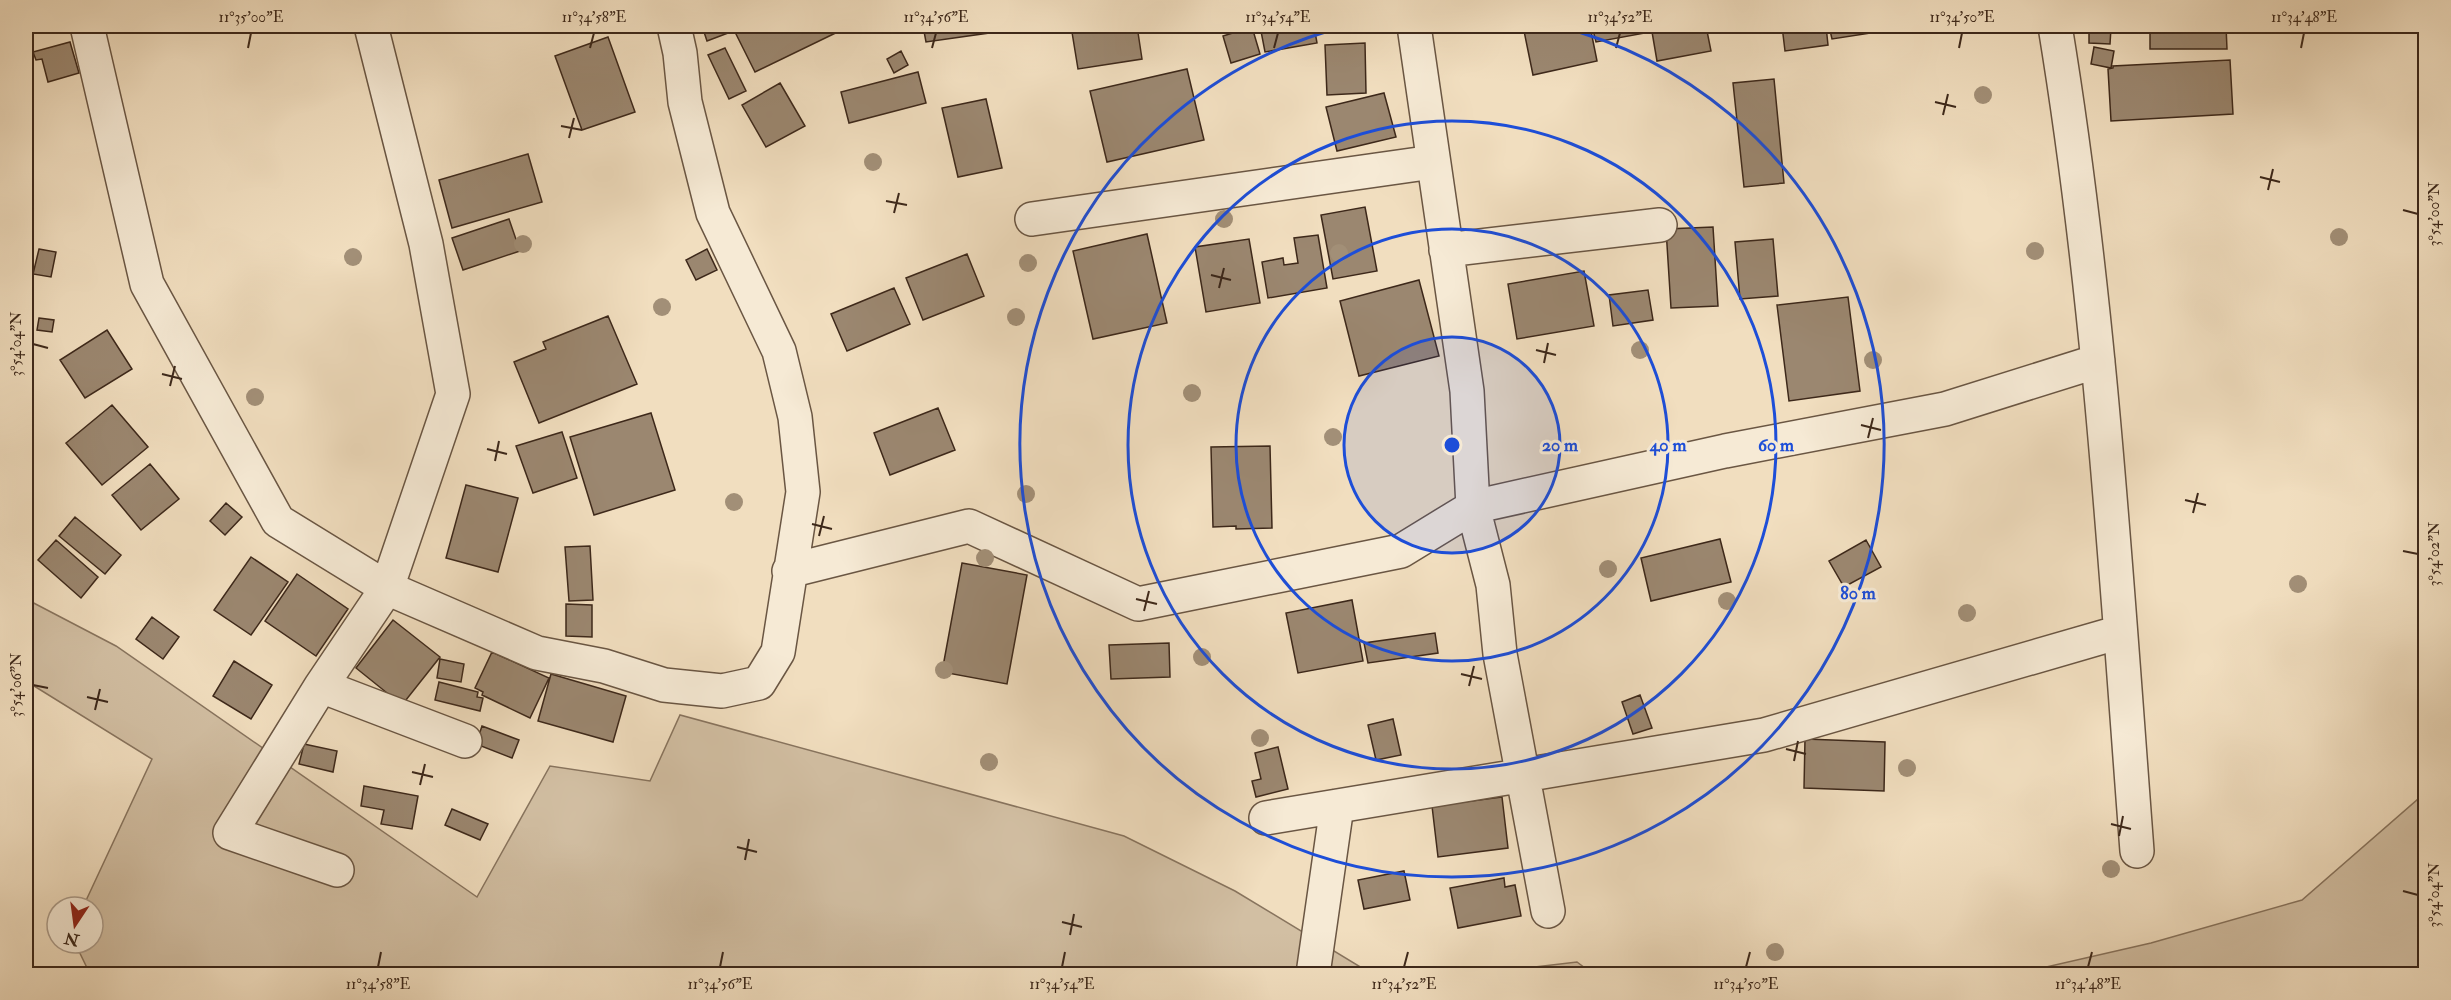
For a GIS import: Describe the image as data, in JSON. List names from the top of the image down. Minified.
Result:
{"north":"bottom","coordinates":["11°35'00\"E","11°34'58\"E","11°34'56\"E","11°34'54\"E","11°34'52\"E","11°34'50\"E","11°34'48\"E","3°54'00\"N","3°54'04\"N","3°54'02\"N","3°54'06\"N"],"rings":["20 m","40 m","60 m","80 m"]}
